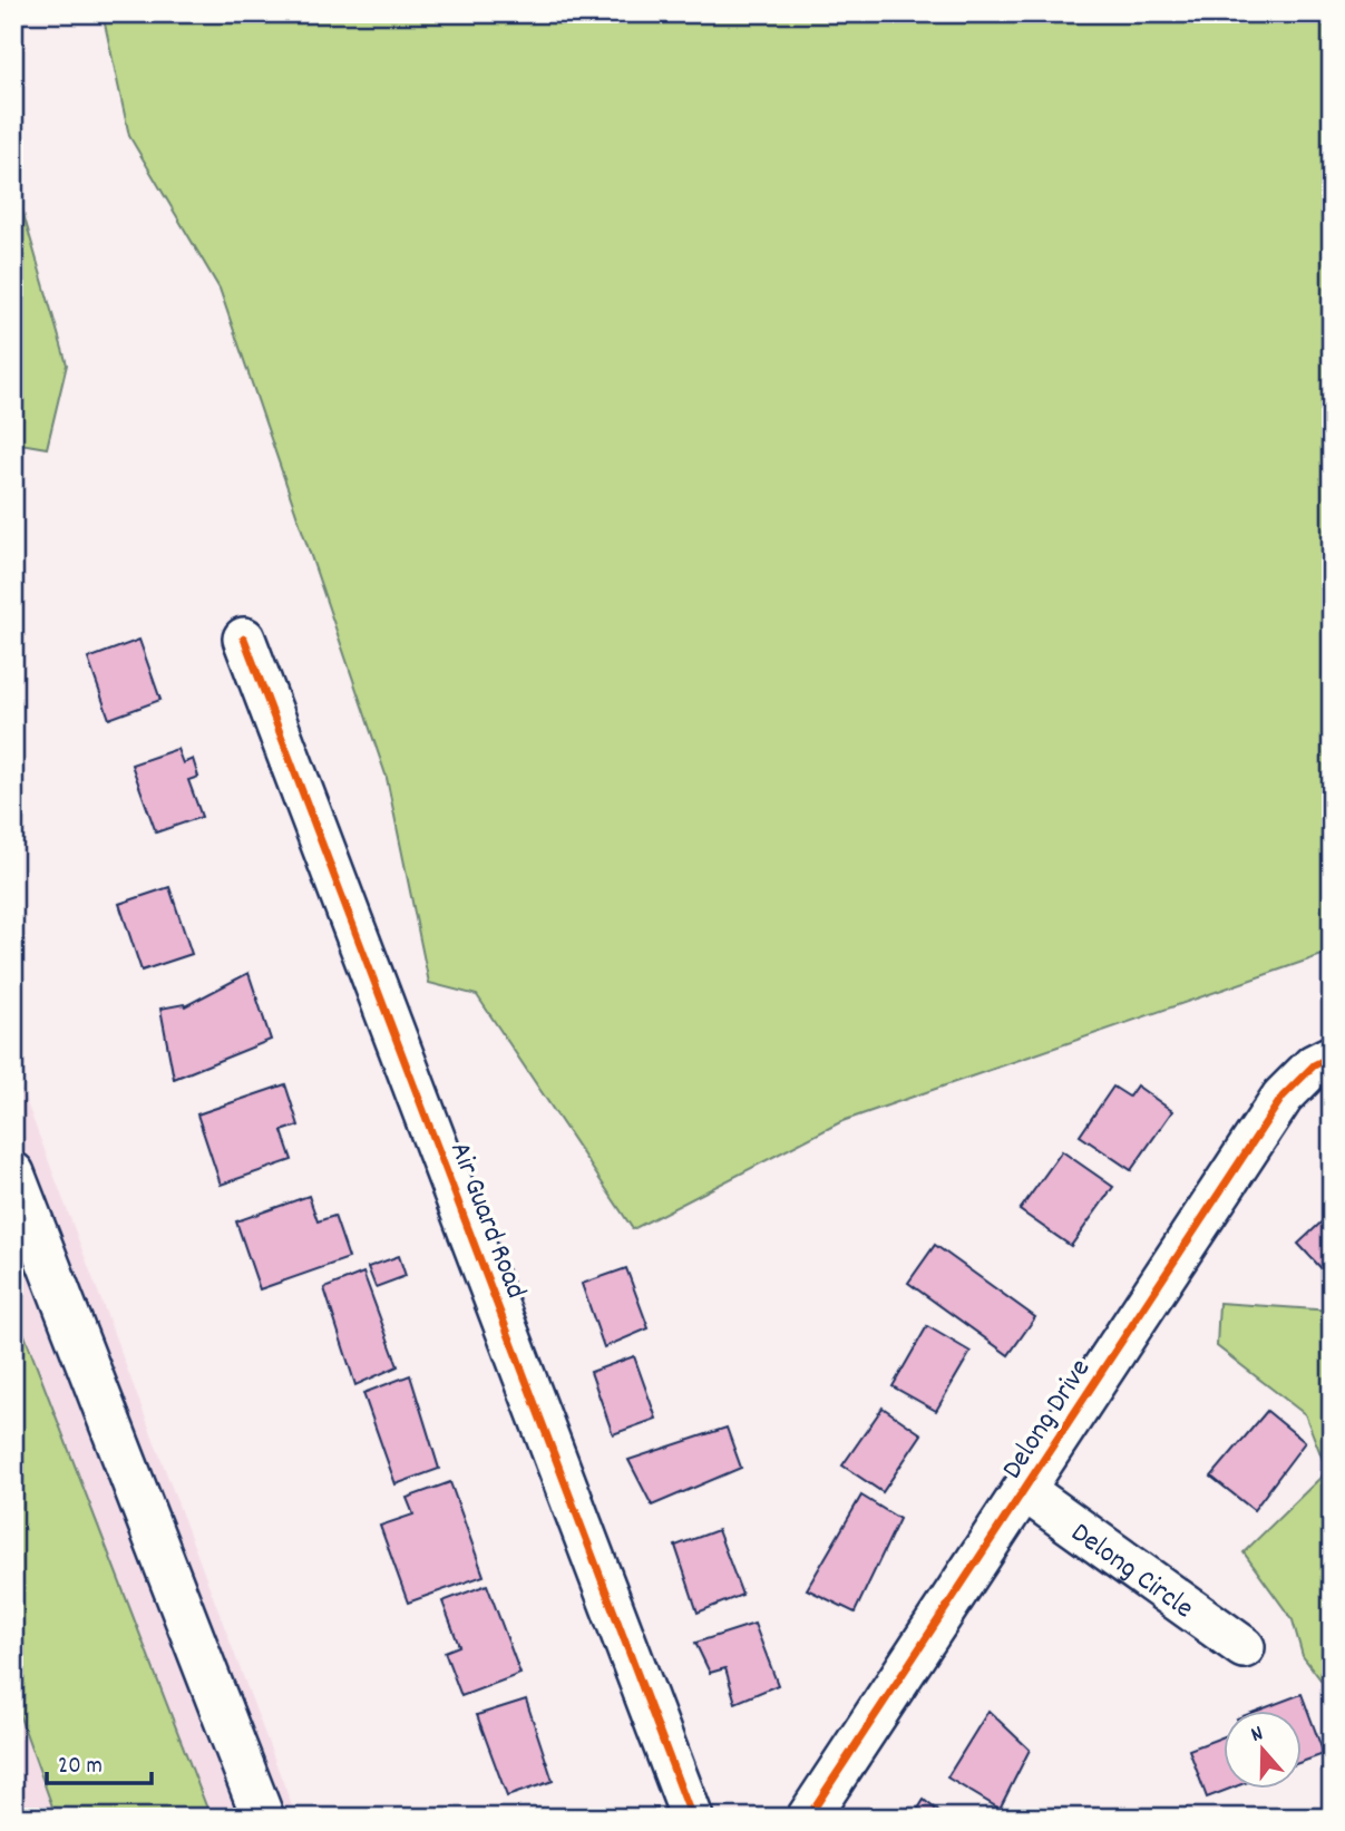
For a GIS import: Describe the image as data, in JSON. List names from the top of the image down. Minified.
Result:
{"streets":{"street":["Air Guard Road","Delong Drive","Delong Circle"]},"crossings":[["Delong Drive","Delong Circle"]],"scale_bar":"20 m","north":"top"}
